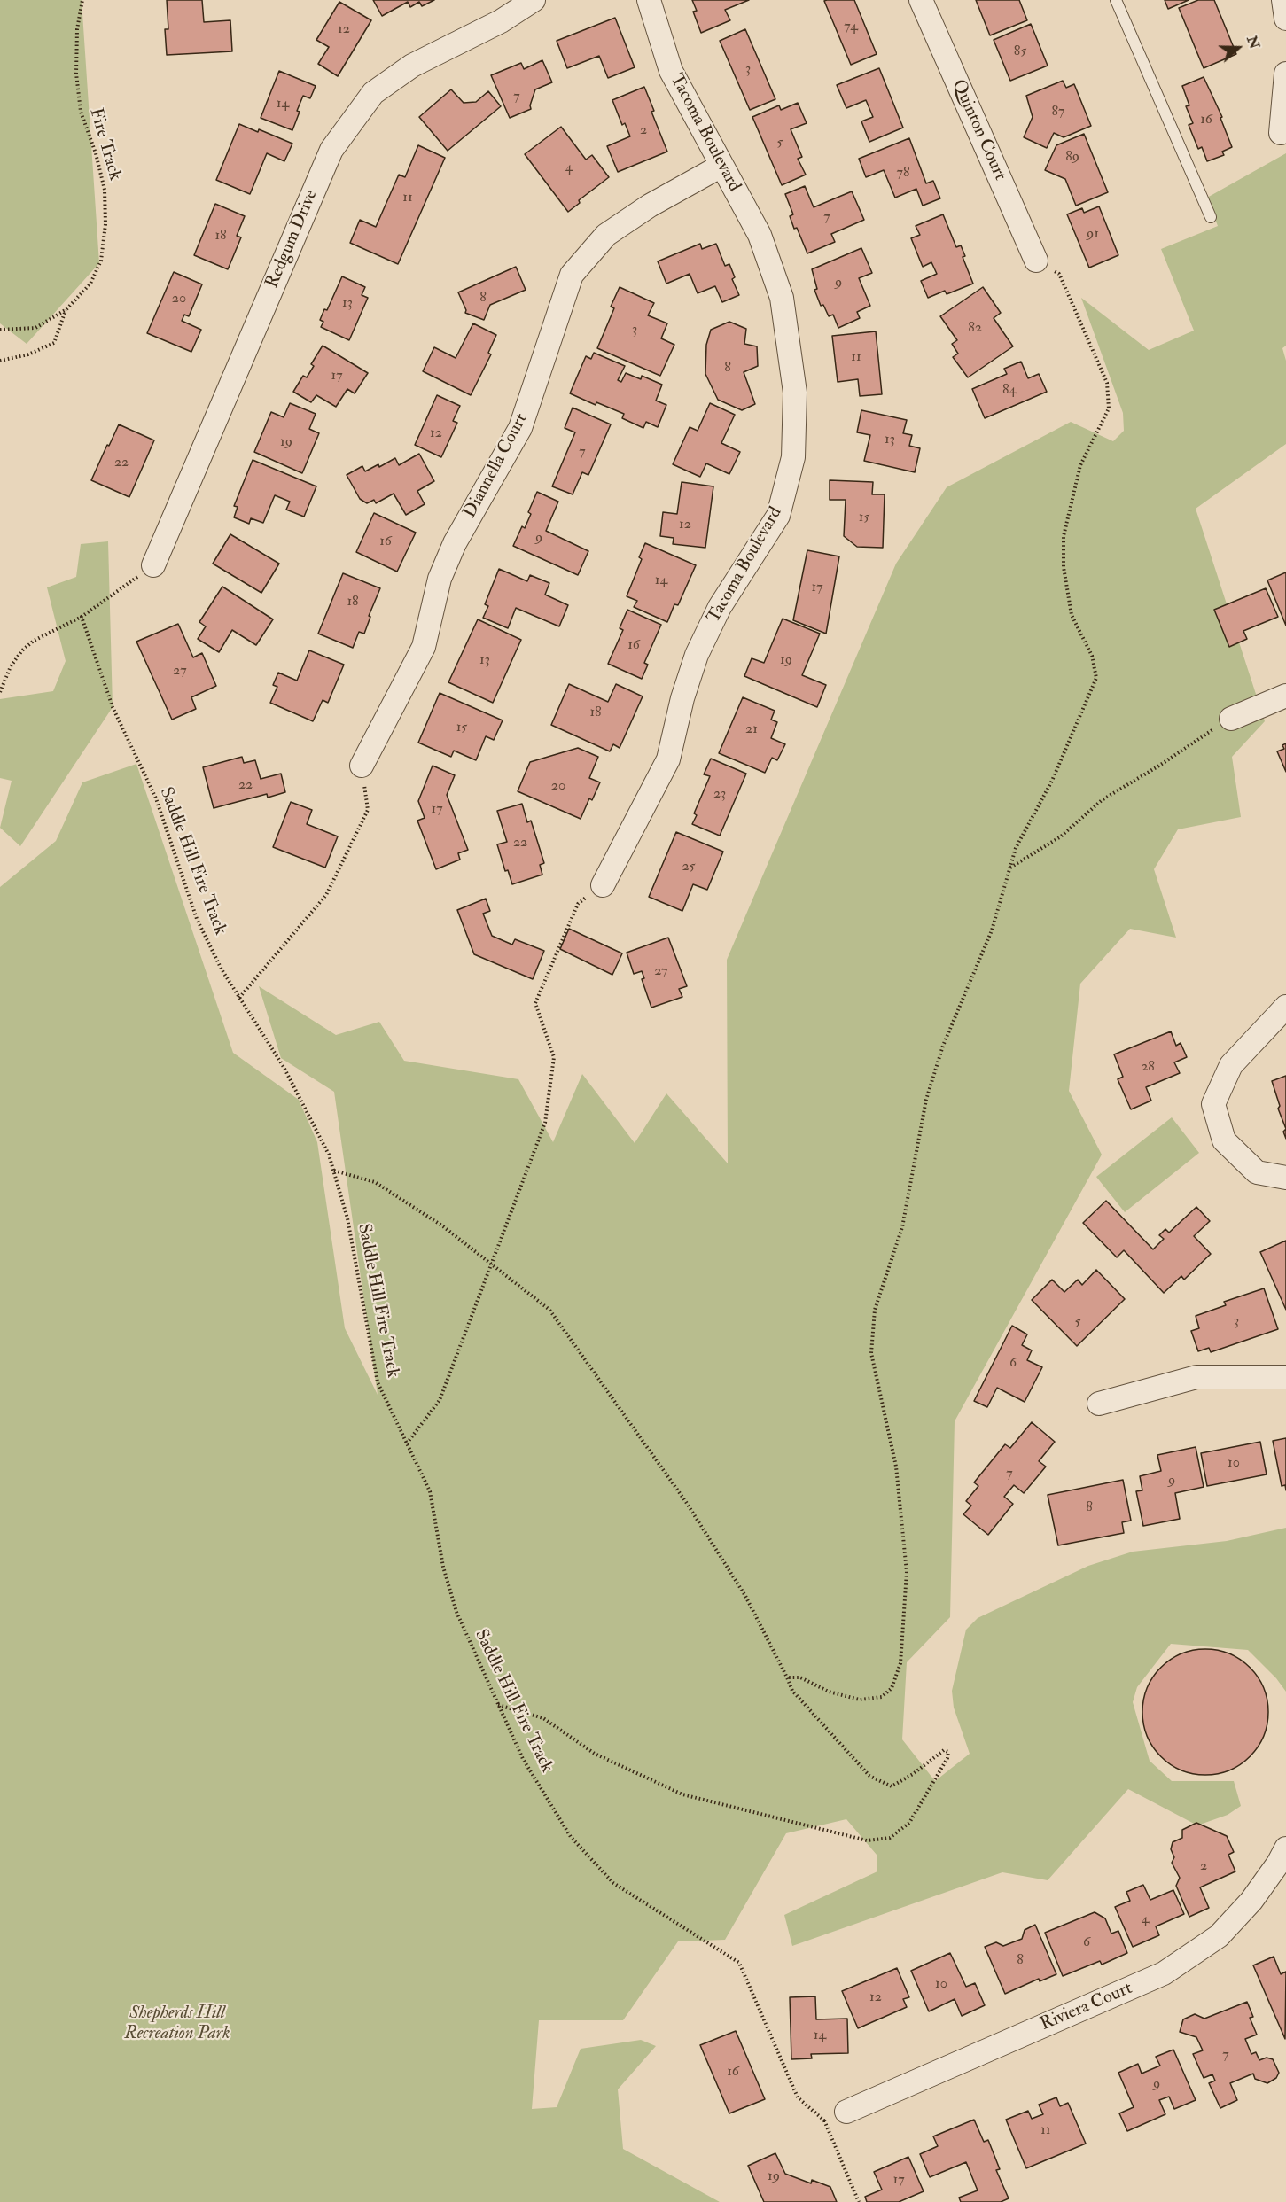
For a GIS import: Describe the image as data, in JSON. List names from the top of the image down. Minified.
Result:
{"streets":{"street":["Quinton Court","Tacoma Boulevard","Redgum Drive","Diannella Court","Riviera Court"],"path":["Fire Track","Saddle Hill Fire Track"]},"crossings":[["Tacoma Boulevard","Diannella Court"]],"parks":["Shepherds Hill Recreation Park"],"house_numbers":["74","12","85","3","7","14","87","16","2","5","89","4","78","11","7","91","18","9","8","20","13","82","3","11","8","17","84","12","13","19","7","22","15","12","9","16","14","17","18","16","13","19","27","18","15","21","22","20","23","17","22","25","27","28","3","5","6","10","7","9","8","2","4","6","8","10","12","14","7","16","9","11","19","17"],"north":"right"}
